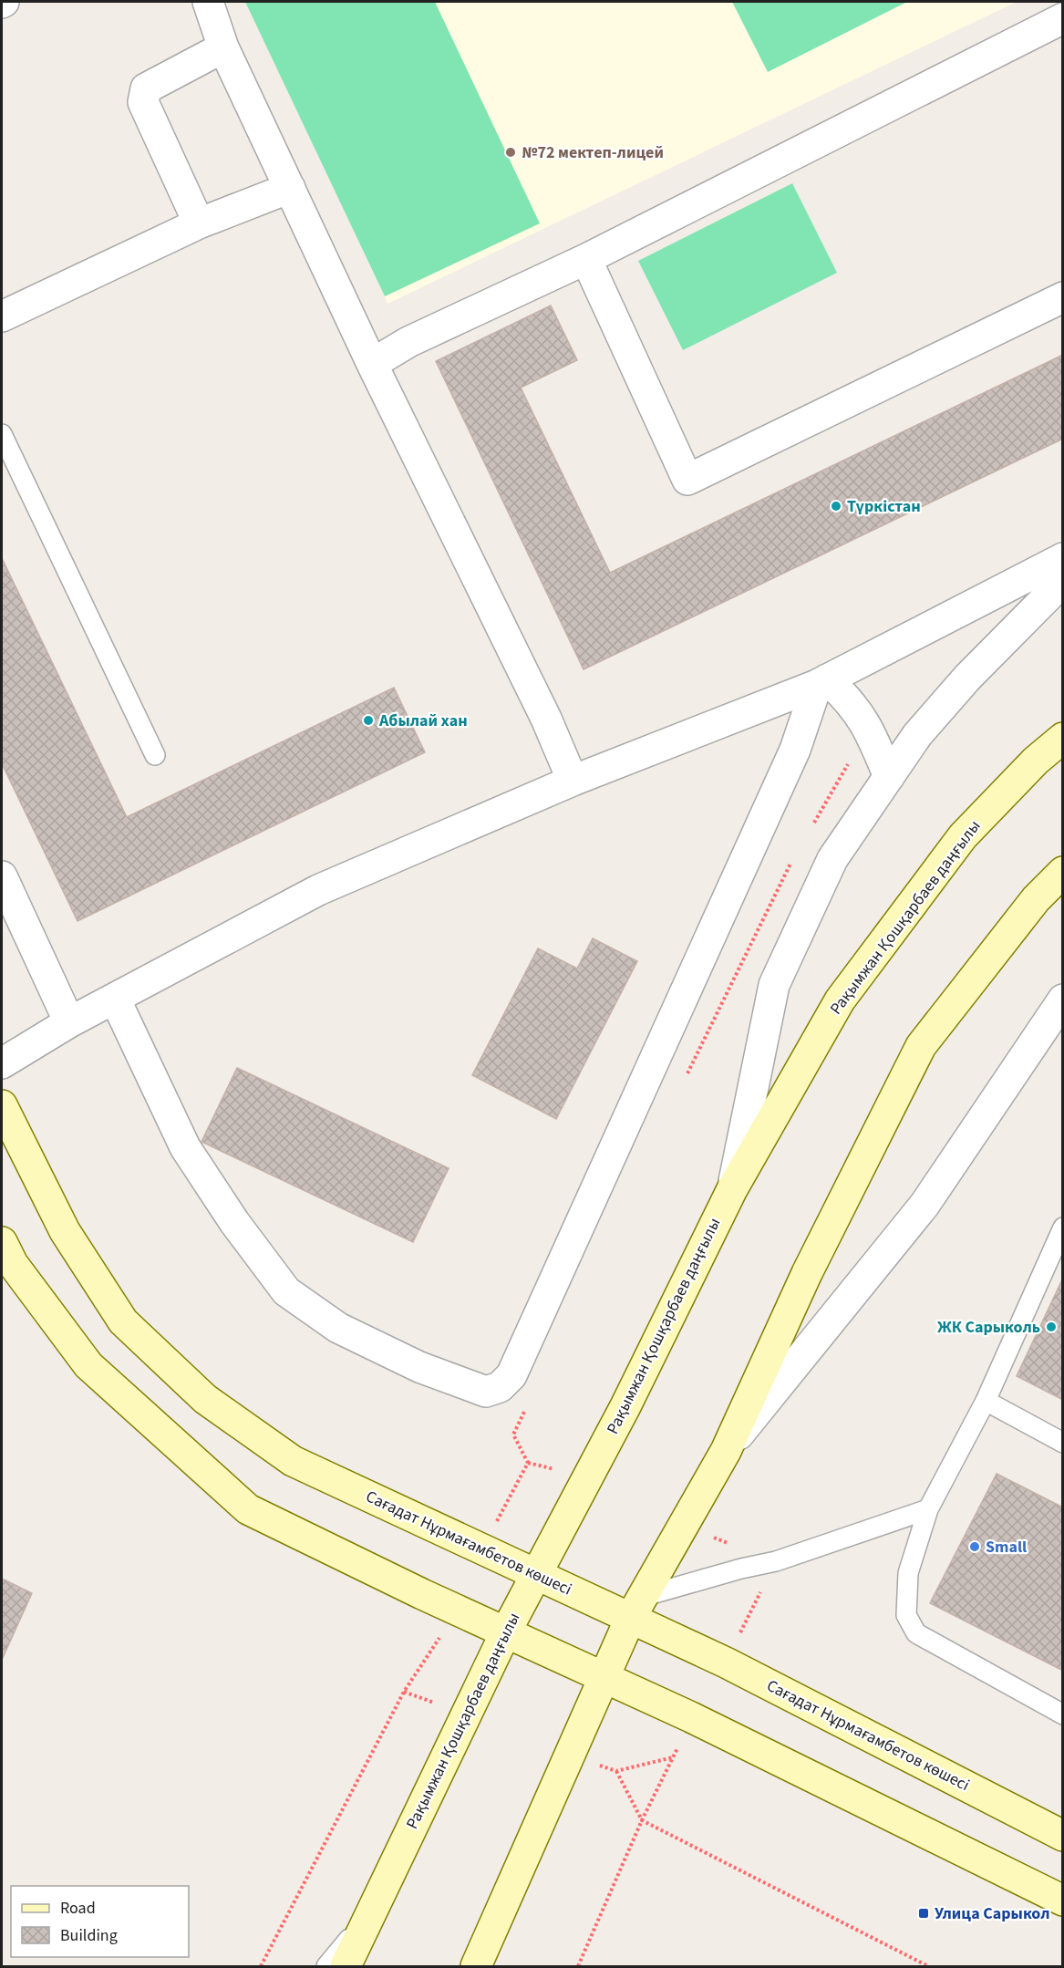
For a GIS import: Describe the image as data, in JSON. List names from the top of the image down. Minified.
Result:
{"streets":{"main road":["Рақымжан Қошқарбаев даңғылы","Сағадат Нұрмағамбетов көшесі"]},"crossings":[["Рақымжан Қошқарбаев даңғылы","Сағадат Нұрмағамбетов көшесі"]],"places":{"other":["№72 мектеп-лицей","Түркістан","Абылай хан","ЖК Сарыколь","Small"],"transit":["Улица Сарыкол"]},"legend":["Road","Building"]}
